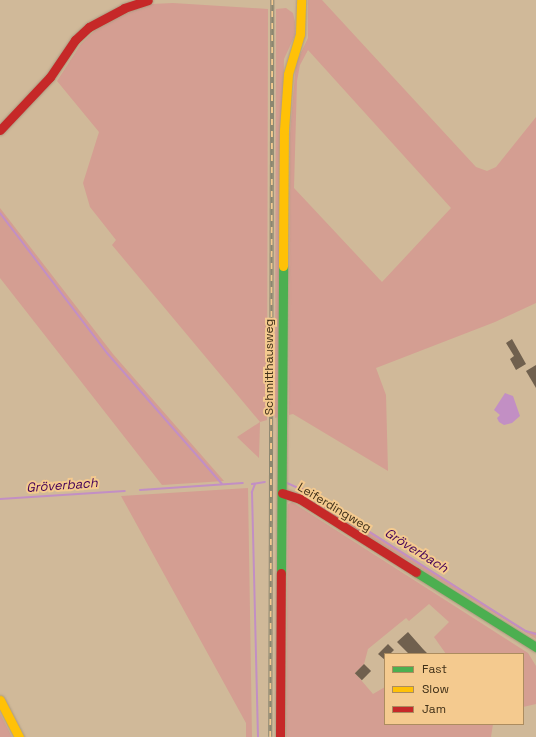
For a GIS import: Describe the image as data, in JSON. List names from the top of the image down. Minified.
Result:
{"streets":{"street":["Schmitthausweg","Leiferdingweg"]},"crossings":[["Schmitthausweg","Leiferdingweg"]],"water":["Gröverbach"],"legend":["Fast","Slow","Jam"]}
